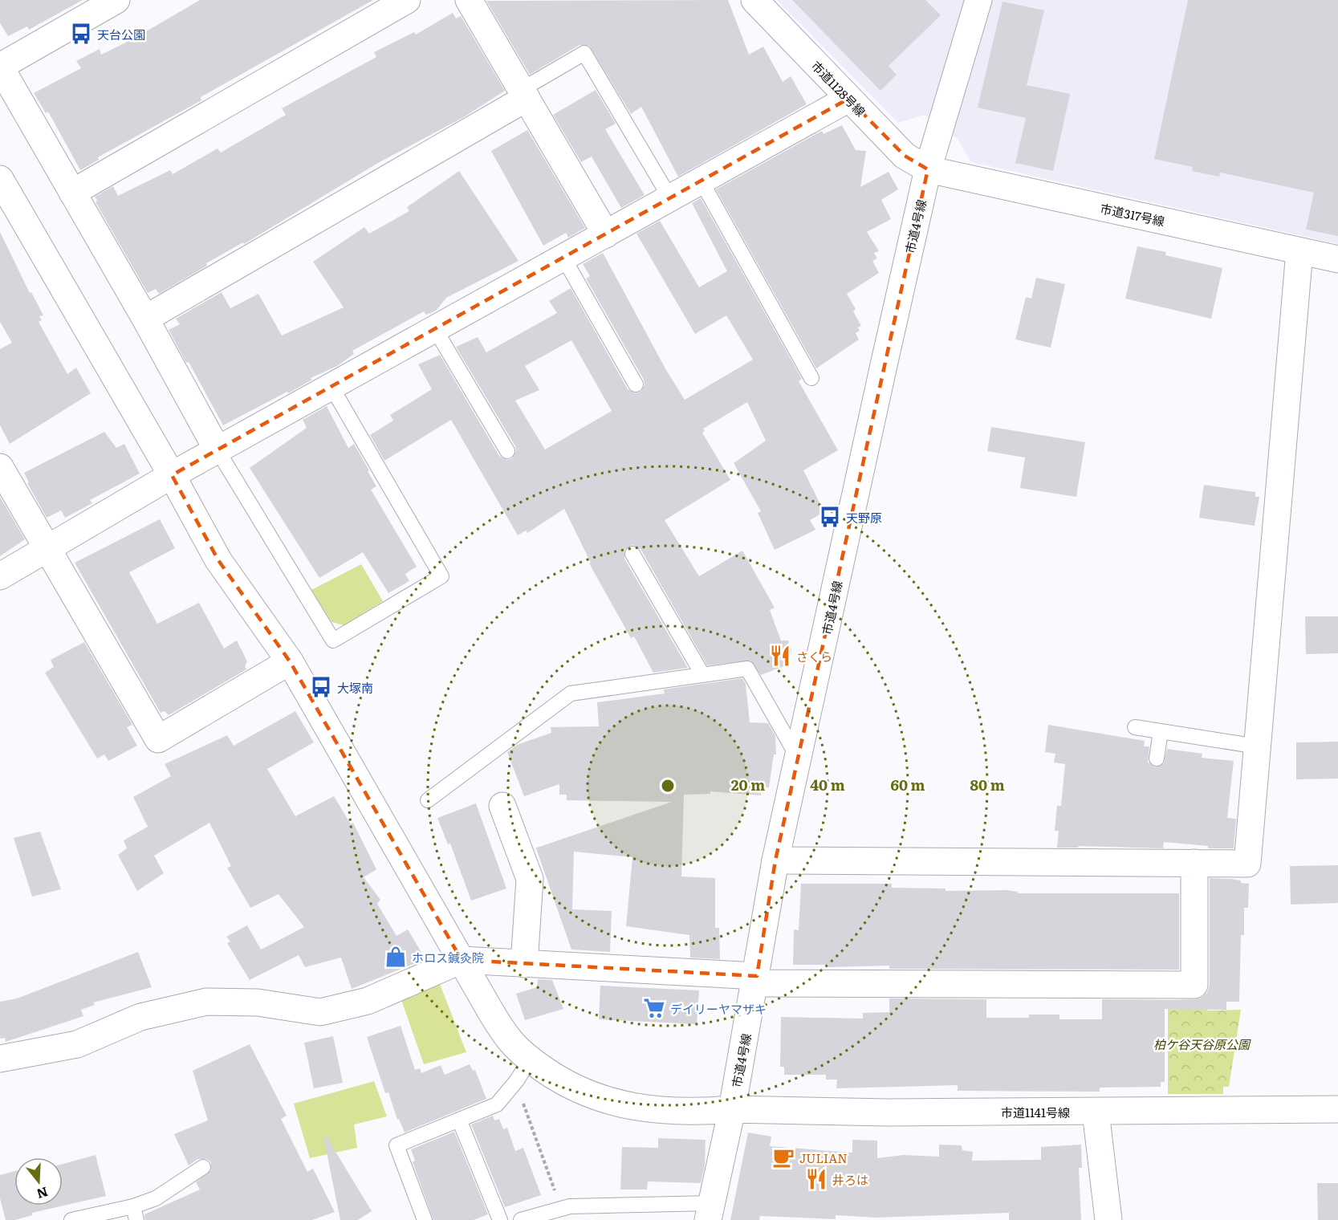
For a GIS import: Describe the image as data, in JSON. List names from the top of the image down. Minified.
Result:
{"streets":{"street":["市道1128号線","市道317号線","市道4号線","市道1141号線"]},"crossings":[["市道1128号線","市道317号線"],["市道1128号線","市道4号線"],["市道317号線","市道4号線"],["市道4号線","市道1141号線"]],"parks":["柏ケ谷天谷原公園"],"places":{"bus stop":["天台公園","天野原","大塚南"],"restaurant":["さくら","井ろは"],"shop":["ホロス鍼灸院"],"supermarket":["デイリーヤマザキ"],"cafe":["JULIAN"]},"north":"bottom","rings":["20 m","40 m","60 m","80 m"]}
